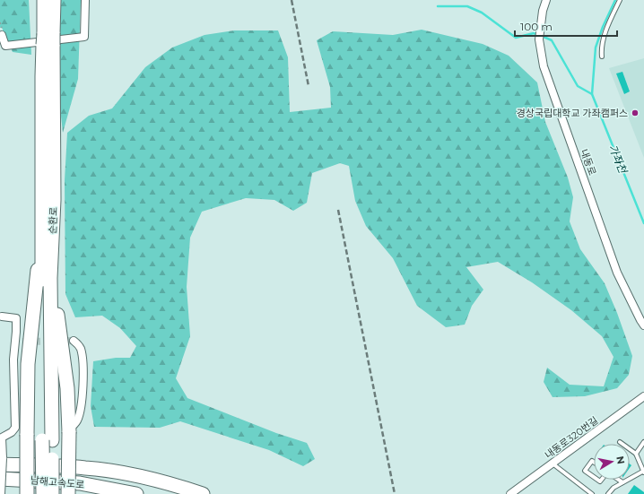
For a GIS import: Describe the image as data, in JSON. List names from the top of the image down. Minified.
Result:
{"streets":{"highway":["순환로","남해고속도로"],"street":["내동로","내동로320번길"]},"water":["가좌천"],"places":["경상국립대학교 가좌캠퍼스"],"scale_bar":"100 m","north":"right"}
